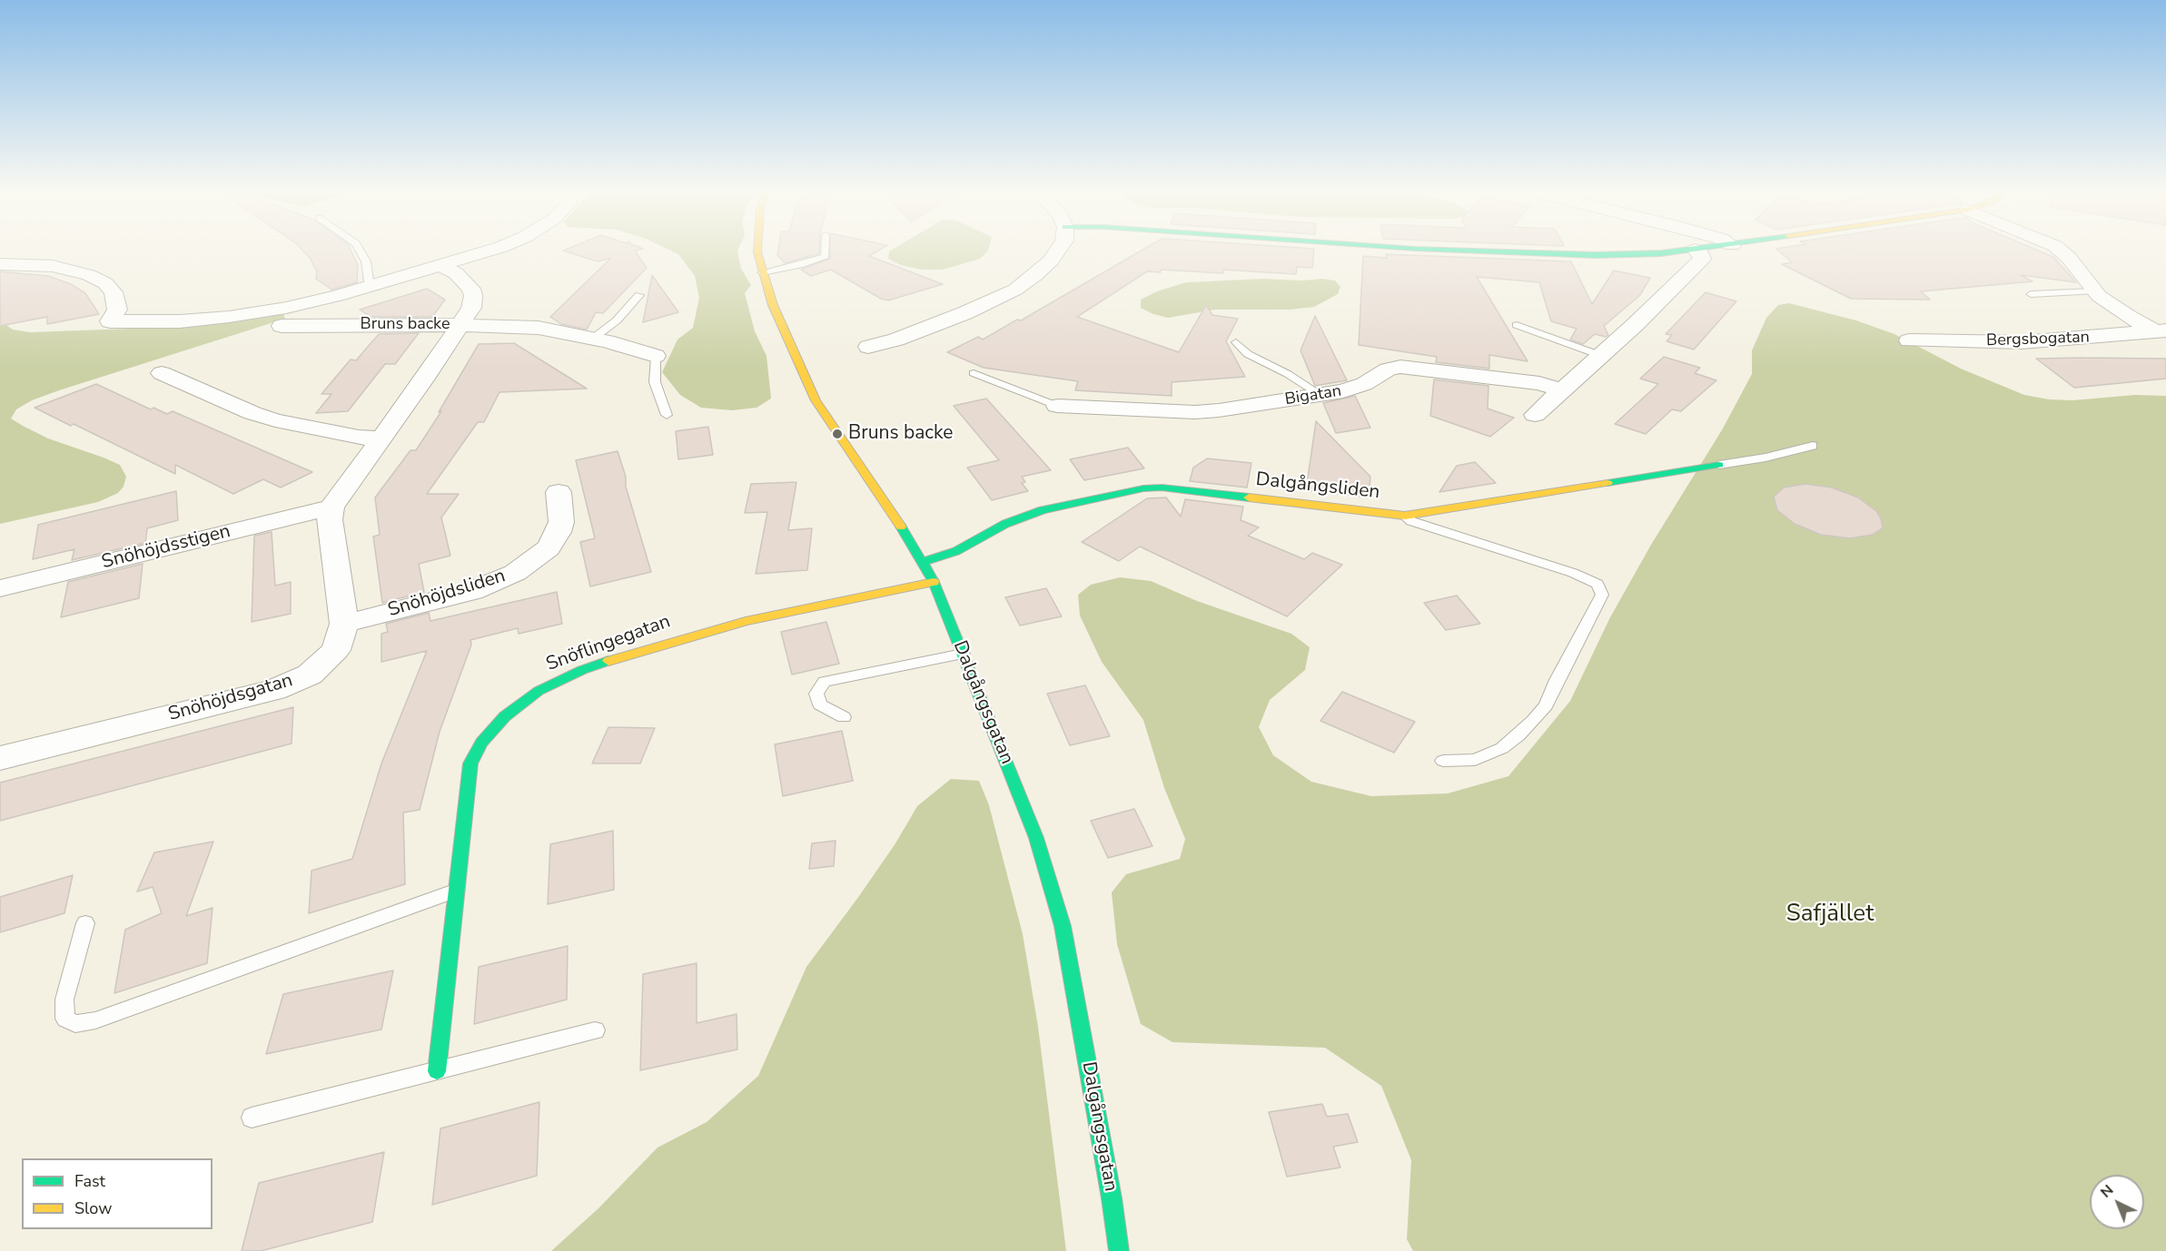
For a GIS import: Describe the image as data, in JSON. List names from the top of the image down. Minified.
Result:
{"streets":{"street":["Bruns backe","Bergsbogatan","Bigatan","Dalgångsliden","Snöhöjdsstigen","Snöhöjdsliden","Snöflingegatan","Snöhöjdsgatan","Dalgångsgatan"]},"crossings":[["Dalgångsliden","Dalgångsgatan"],["Snöhöjdsstigen","Snöhöjdsgatan"],["Snöhöjdsliden","Snöhöjdsgatan"],["Snöflingegatan","Dalgångsgatan"]],"parks":["Safjället"],"places":["Bruns backe"],"legend":["Fast","Slow"],"north":"top left"}
